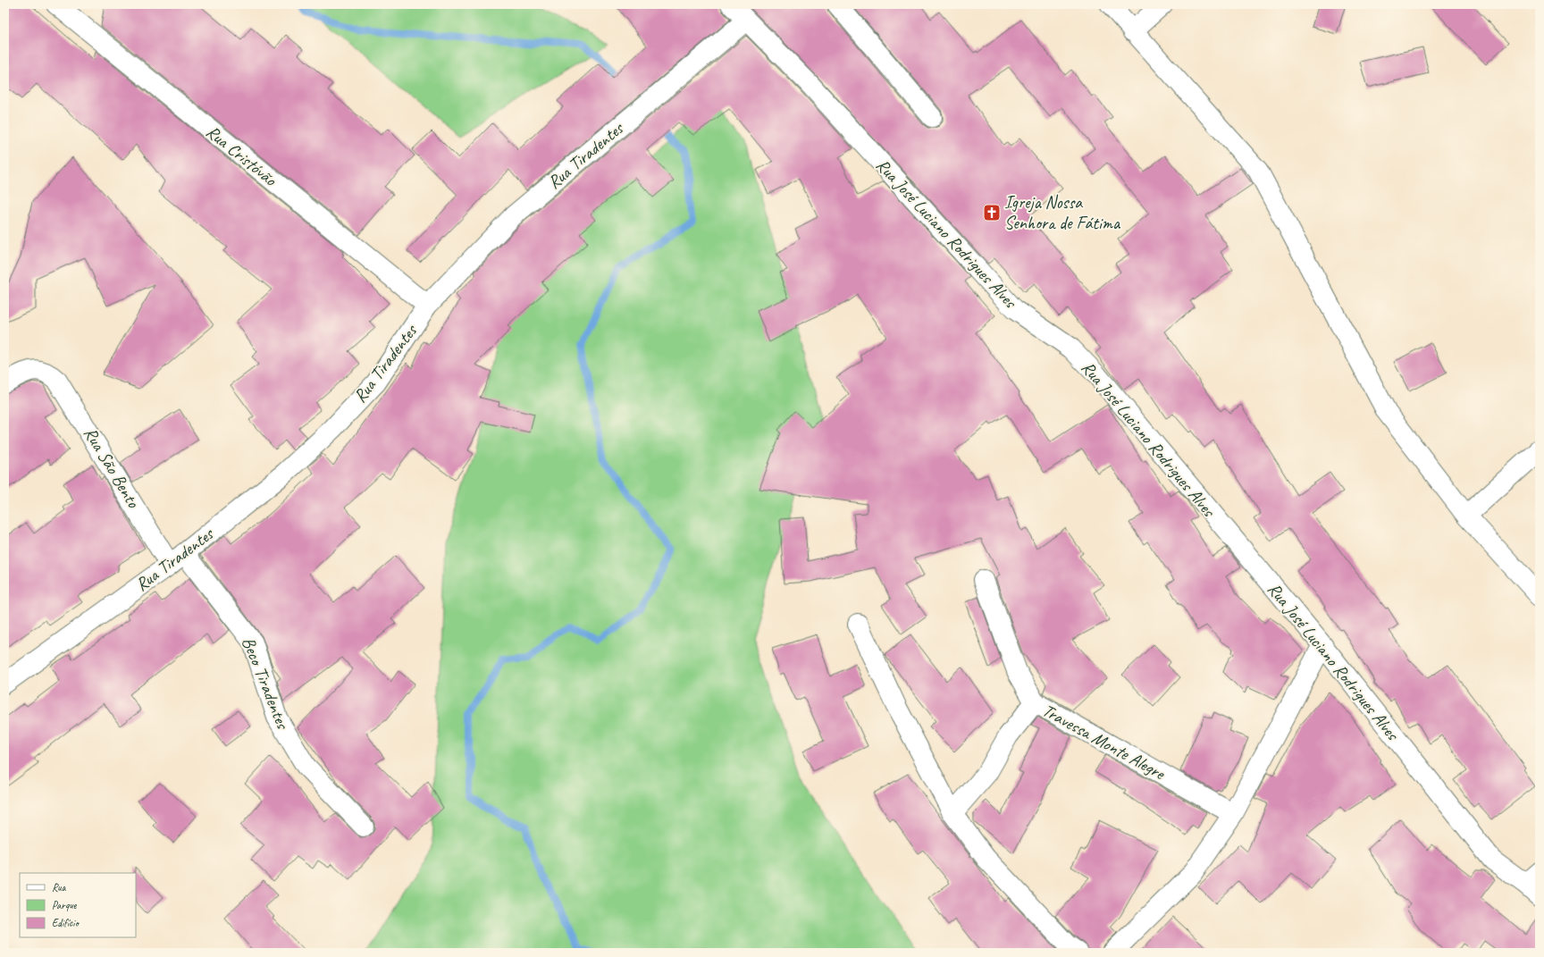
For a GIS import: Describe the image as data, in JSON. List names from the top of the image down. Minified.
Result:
{"streets":{"street":["Rua Cristóvão","Rua Tiradentes","Rua José Luciano Rodrigues Alves","Rua São Bento","Beco Tiradentes","Travessa Monte Alegre"]},"crossings":[["Rua Cristóvão","Rua Tiradentes"],["Rua Tiradentes","Rua José Luciano Rodrigues Alves"],["Rua Tiradentes","Rua São Bento"],["Rua Tiradentes","Beco Tiradentes"],["Rua São Bento","Beco Tiradentes"]],"places":{"church":["Igreja Nossa Senhora de Fátima"]},"legend":["Rua","Parque","Edifício"]}
